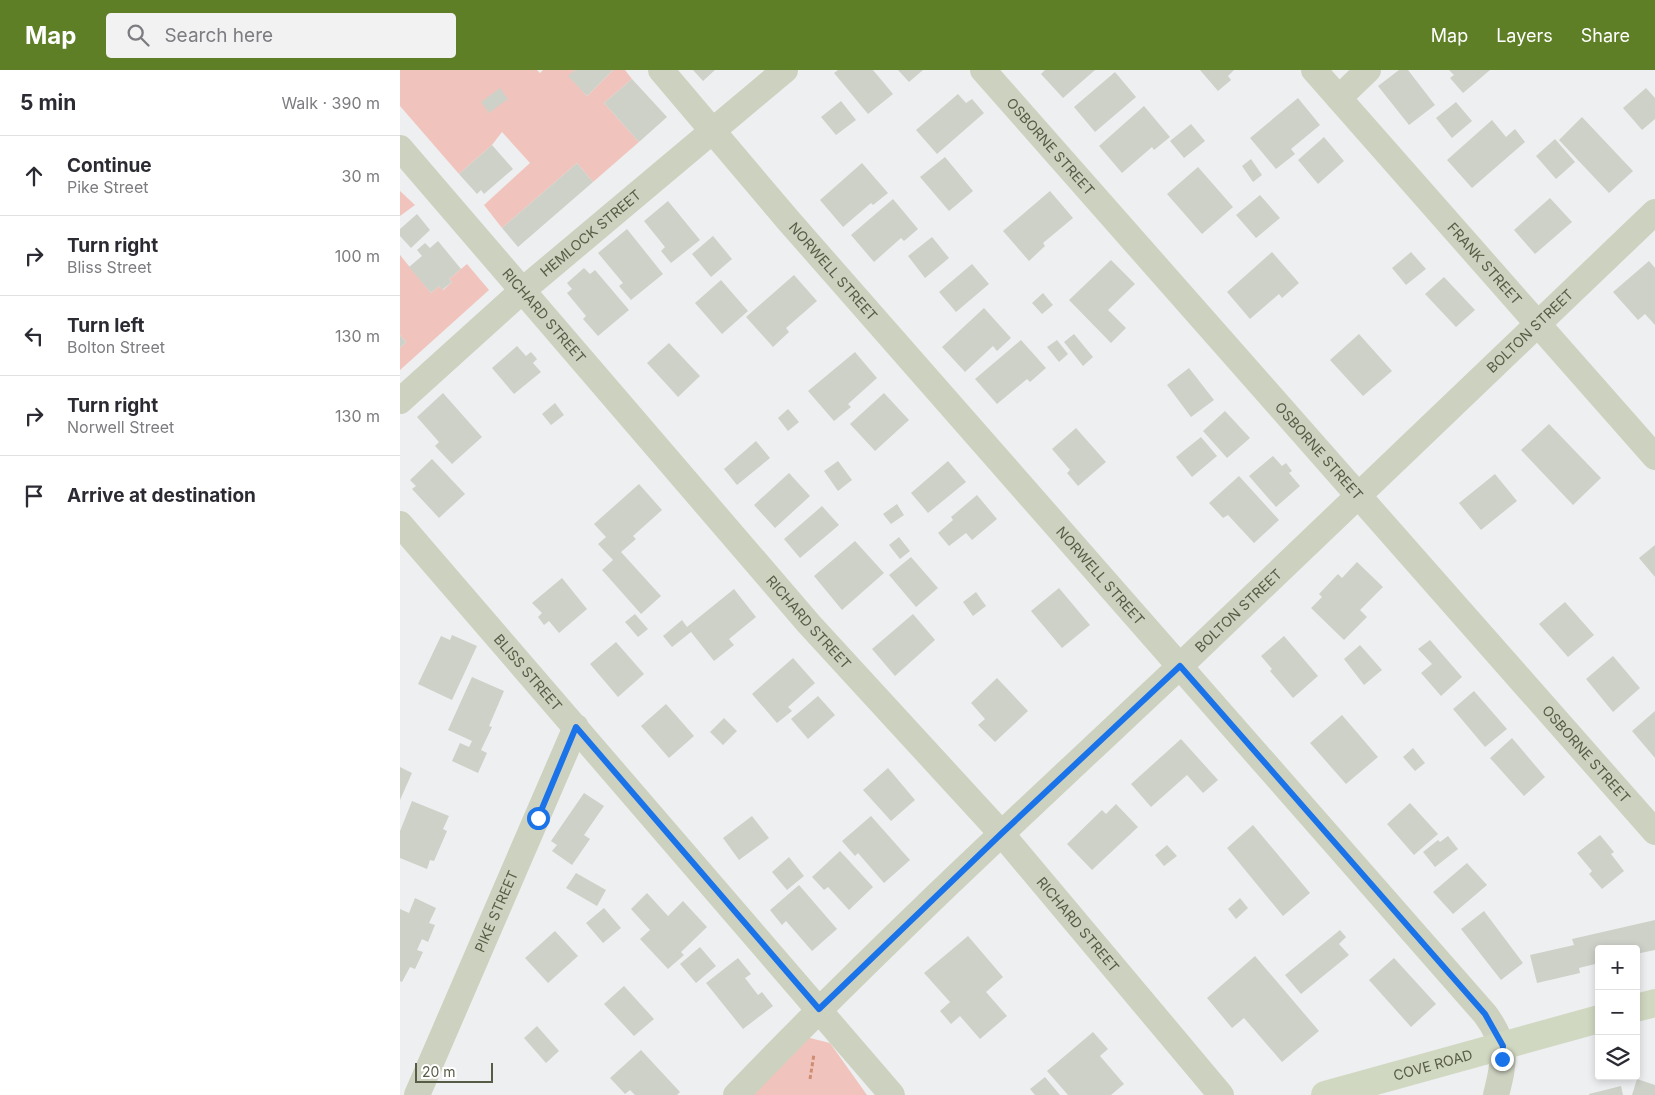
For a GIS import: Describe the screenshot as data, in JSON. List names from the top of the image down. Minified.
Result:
{"streets":{"main road":["COVE ROAD"],"street":["OSBORNE STREET","HEMLOCK STREET","FRANK STREET","NORWELL STREET","RICHARD STREET","BOLTON STREET","BLISS STREET","PIKE STREET"]},"crossings":[["OSBORNE STREET","BOLTON STREET"],["HEMLOCK STREET","NORWELL STREET"],["HEMLOCK STREET","RICHARD STREET"],["FRANK STREET","BOLTON STREET"],["NORWELL STREET","BOLTON STREET"],["NORWELL STREET","COVE ROAD"],["RICHARD STREET","BOLTON STREET"],["BOLTON STREET","BLISS STREET"],["BLISS STREET","PIKE STREET"]],"scale_bar":"20 m","page":{"header":"Map","search":"Search here","nav":["Map","Layers","Share"],"heading":["5 min","Walk · 390 m"],"list":[["Continue","Pike Street","30 m"],["Turn right","Bliss Street","100 m"],["Turn left","Bolton Street","130 m"],["Turn right","Norwell Street","130 m"],"Arrive at destination"],"map_buttons":["+","−"],"scale":"20 m"}}
